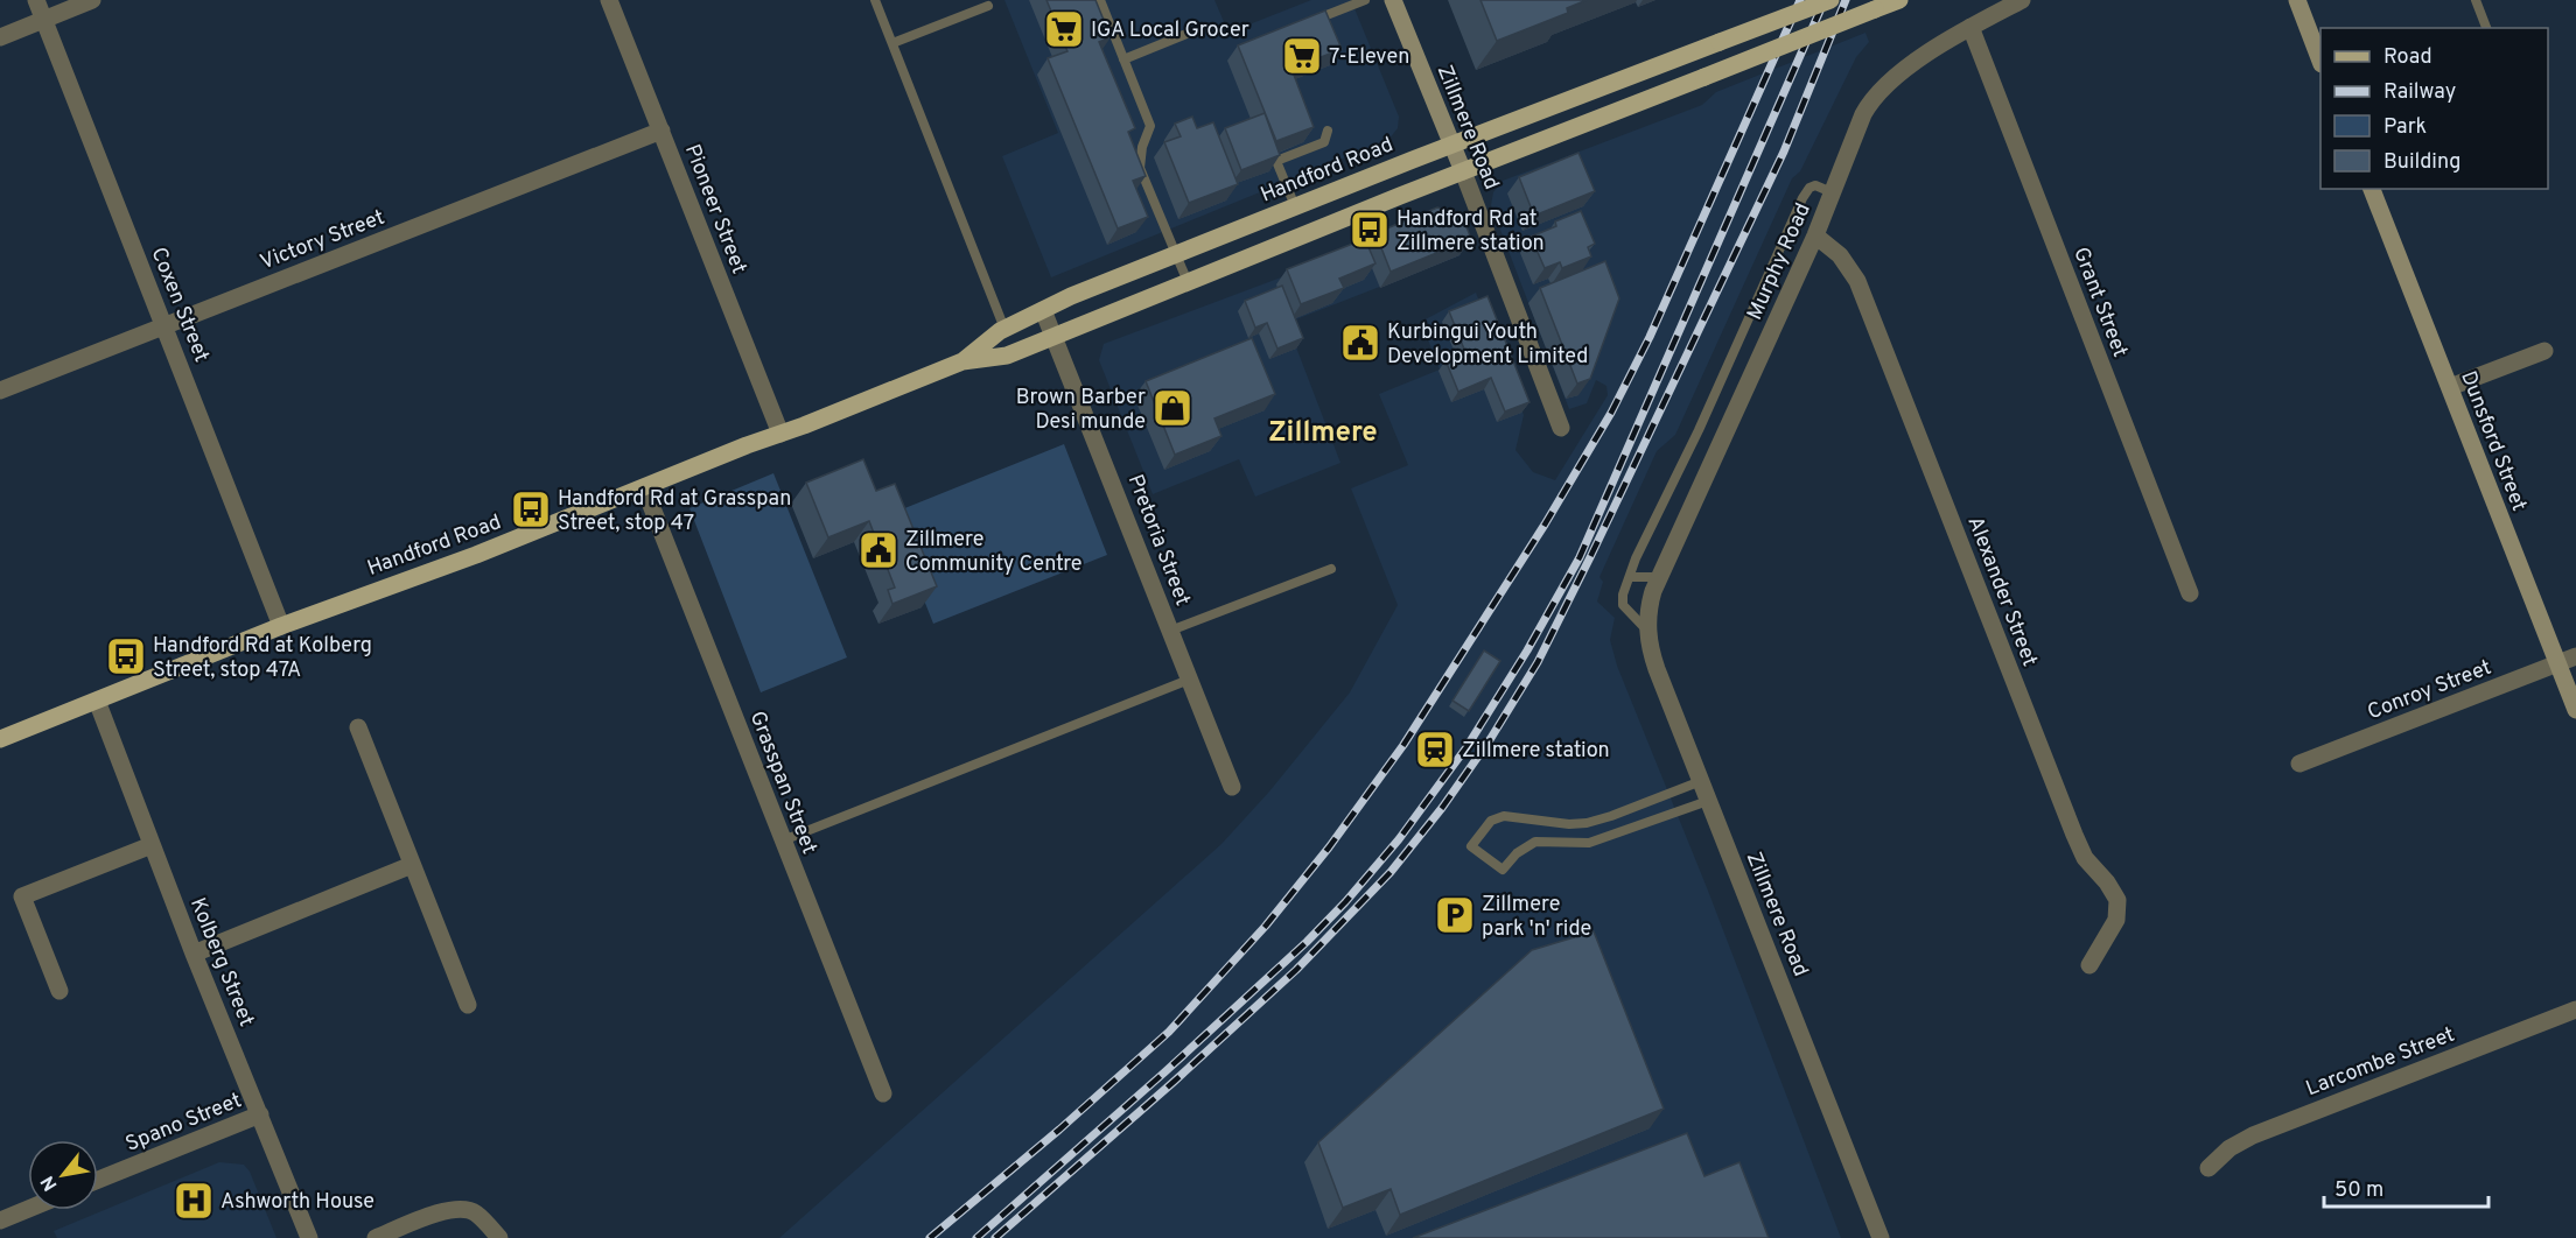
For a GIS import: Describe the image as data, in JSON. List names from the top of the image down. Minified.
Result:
{"streets":{"main road":["Zillmere Road","Handford Road","Dunsford Street"],"street":["Pioneer Street","Victory Street","Murphy Road","Grant Street","Coxen Street","Pretoria Street","Alexander Street","Conroy Street","Grasspan Street","Kolberg Street","Larcombe Street","Spano Street"]},"crossings":[["Zillmere Road","Handford Road"],["Zillmere Road","Murphy Road"],["Handford Road","Pioneer Street"],["Handford Road","Coxen Street"],["Handford Road","Pretoria Street"],["Handford Road","Grasspan Street"],["Handford Road","Kolberg Street"],["Pioneer Street","Victory Street"],["Victory Street","Coxen Street"],["Murphy Road","Grant Street"],["Murphy Road","Alexander Street"],["Dunsford Street","Conroy Street"],["Kolberg Street","Spano Street"]],"districts":["Zillmere"],"places":{"supermarket":["IGA Local Grocer","7-Eleven"],"bus stop":["Handford Rd at Zillmere station","Handford Rd at Grasspan Street, stop 47","Handford Rd at Kolberg Street, stop 47A"],"public building":["Kurbingui Youth Development Limited","Zillmere Community Centre"],"shop":["Brown Barber Desi munde"],"station":["Zillmere station"],"parking":["Zillmere park 'n' ride"],"hospital":["Ashworth House"]},"legend":["Road","Railway","Park","Building"],"scale_bar":"50 m","north":"bottom left"}
